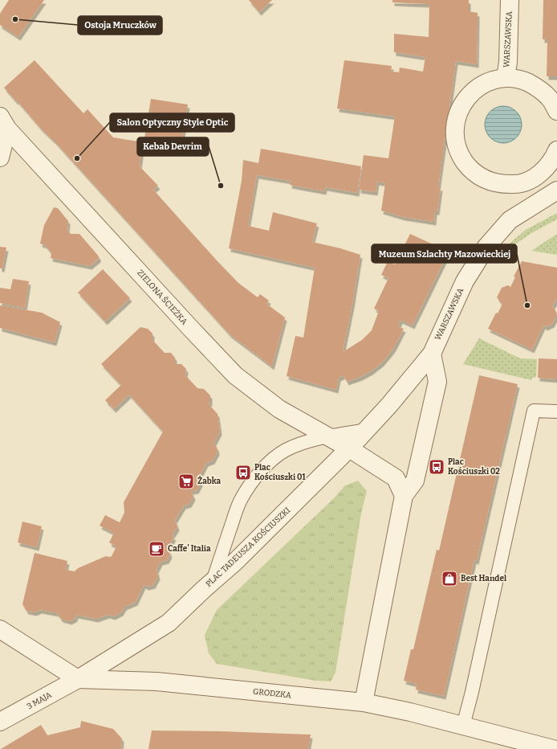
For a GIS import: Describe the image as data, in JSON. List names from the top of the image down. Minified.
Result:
{"streets":{"street":["WARSZAWSKA","ZIELONA ŚCIEŻKA","PLAC TADEUSZA KOŚCIUSZKI","GRODZKA","3 MAJA"]},"crossings":[["WARSZAWSKA","ZIELONA ŚCIEŻKA"],["WARSZAWSKA","PLAC TADEUSZA KOŚCIUSZKI"],["ZIELONA ŚCIEŻKA","PLAC TADEUSZA KOŚCIUSZKI"],["PLAC TADEUSZA KOŚCIUSZKI","GRODZKA"],["PLAC TADEUSZA KOŚCIUSZKI","3 MAJA"],["GRODZKA","3 MAJA"]],"places":{"other":["Ostoja Mruczków","Salon Optyczny Style Optic","Kebab Devrim","Muzeum Szlachty Mazowieckiej"],"bus stop":["Plac Kościuszki 02","Plac Kościuszki 01"],"supermarket":["Żabka"],"cafe":["Caffe' Italia"],"shop":["Best Handel"]}}
